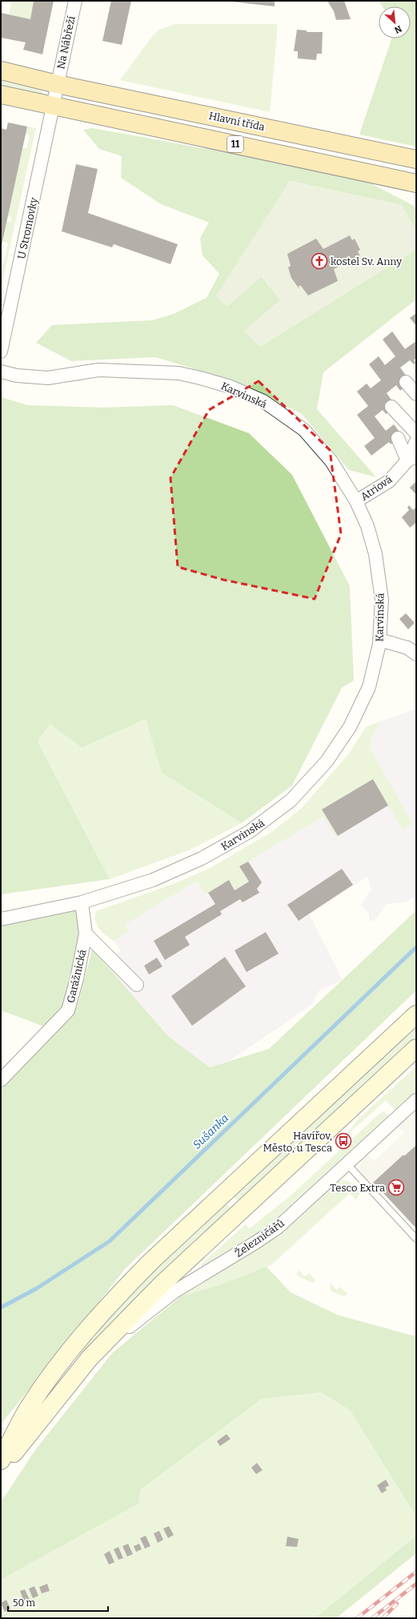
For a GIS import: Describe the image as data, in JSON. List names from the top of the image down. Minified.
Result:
{"streets":{"main road":["Hlavní třída","11"],"street":["Na Nábřeží","U Stromovky","Karvinská","Atriová","Garážnická","Železničářů"]},"crossings":[["Na Nábřeží","Hlavní třída"],["11","U Stromovky"],["Karvinská","Atriová"],["Karvinská","Garážnická"]],"water":["Sušanka"],"places":{"church":["kostel Sv. Anny"],"bus stop":["Havířov, Město, u Tesca"],"supermarket":["Tesco Extra"]},"scale_bar":"50 m","north":"bottom right"}
